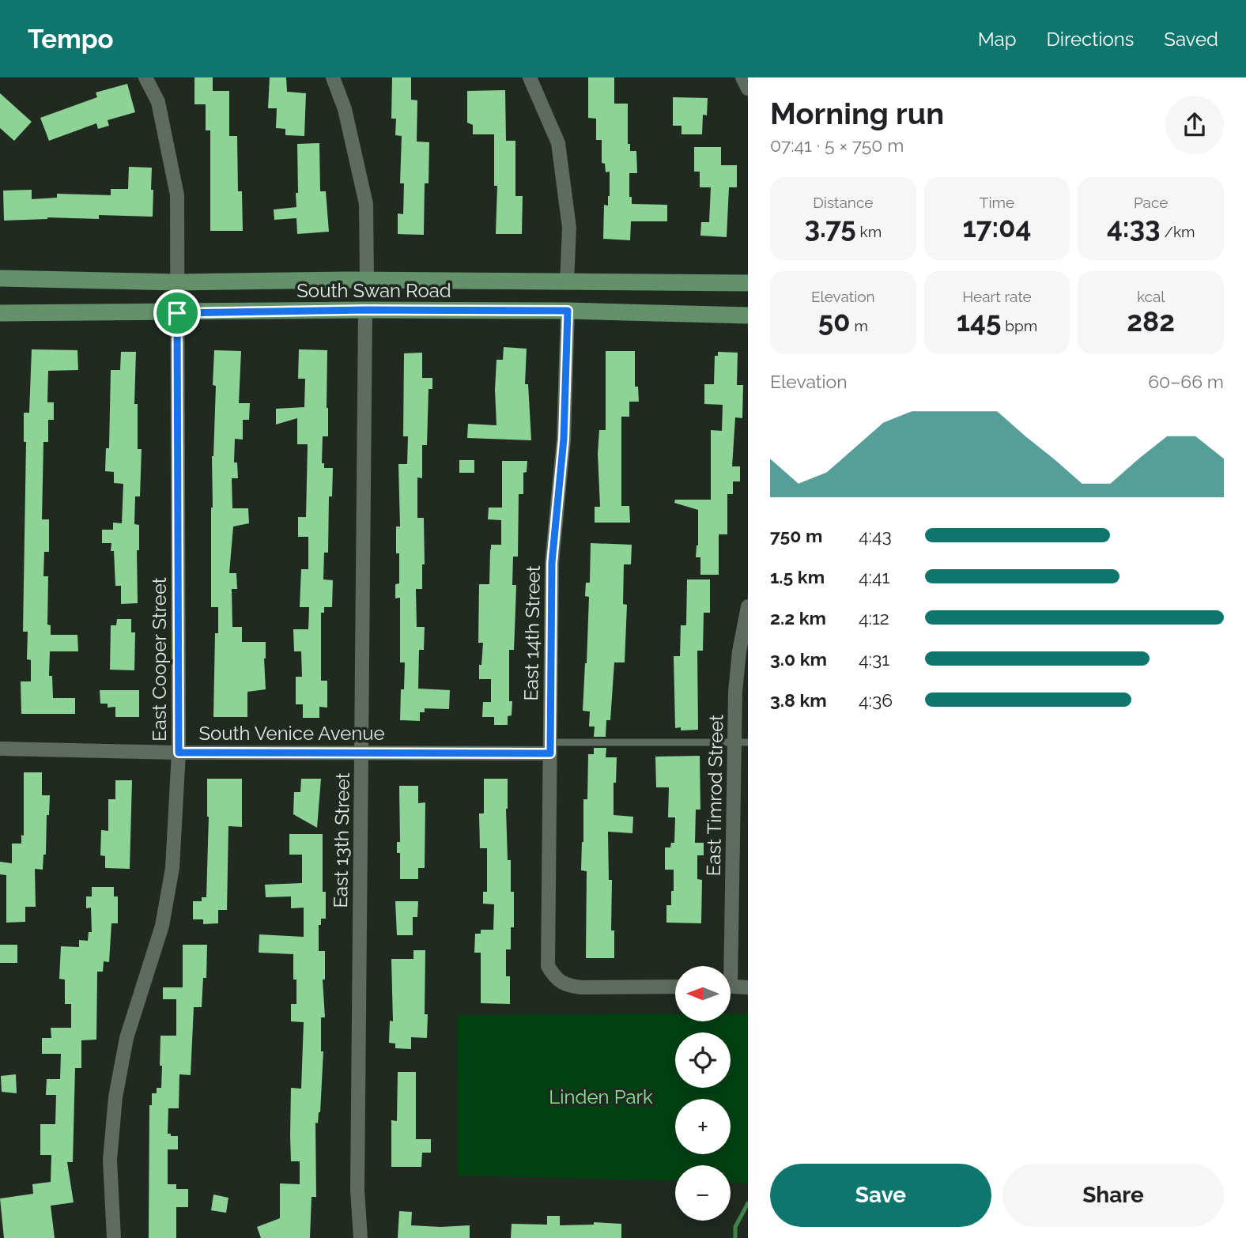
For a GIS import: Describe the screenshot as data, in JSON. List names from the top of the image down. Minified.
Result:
{"streets":{"main road":["South Swan Road"],"street":["East 14th Street","East Cooper Street","South Venice Avenue","East Timrod Street","East 13th Street"]},"crossings":[["South Swan Road","East 14th Street"],["South Swan Road","East Cooper Street"],["South Swan Road","East 13th Street"],["East 14th Street","South Venice Avenue"],["East Cooper Street","South Venice Avenue"],["South Venice Avenue","East 13th Street"]],"parks":["Linden Park"],"north":"left","page":{"header":"Tempo","nav":["Map","Directions","Saved"],"heading":["Morning run","07:41 · 5 × 750 m"],"stats":[["Distance","3.75 km"],["Time","17:04"],["Pace","4:33 /km"],["Elevation","50 m"],["Heart rate","145 bpm"],["kcal","282"]],"chart":["Elevation","60–66 m"],"list":[{"name":"750 m","note":"4:43"},{"name":"1.5 km","note":"4:41"},{"name":"2.2 km","note":"4:12"},{"name":"3.0 km","note":"4:31"},{"name":"3.8 km","note":"4:36"}],"map_buttons":["+","−"],"buttons":["Save","Share"]}}
